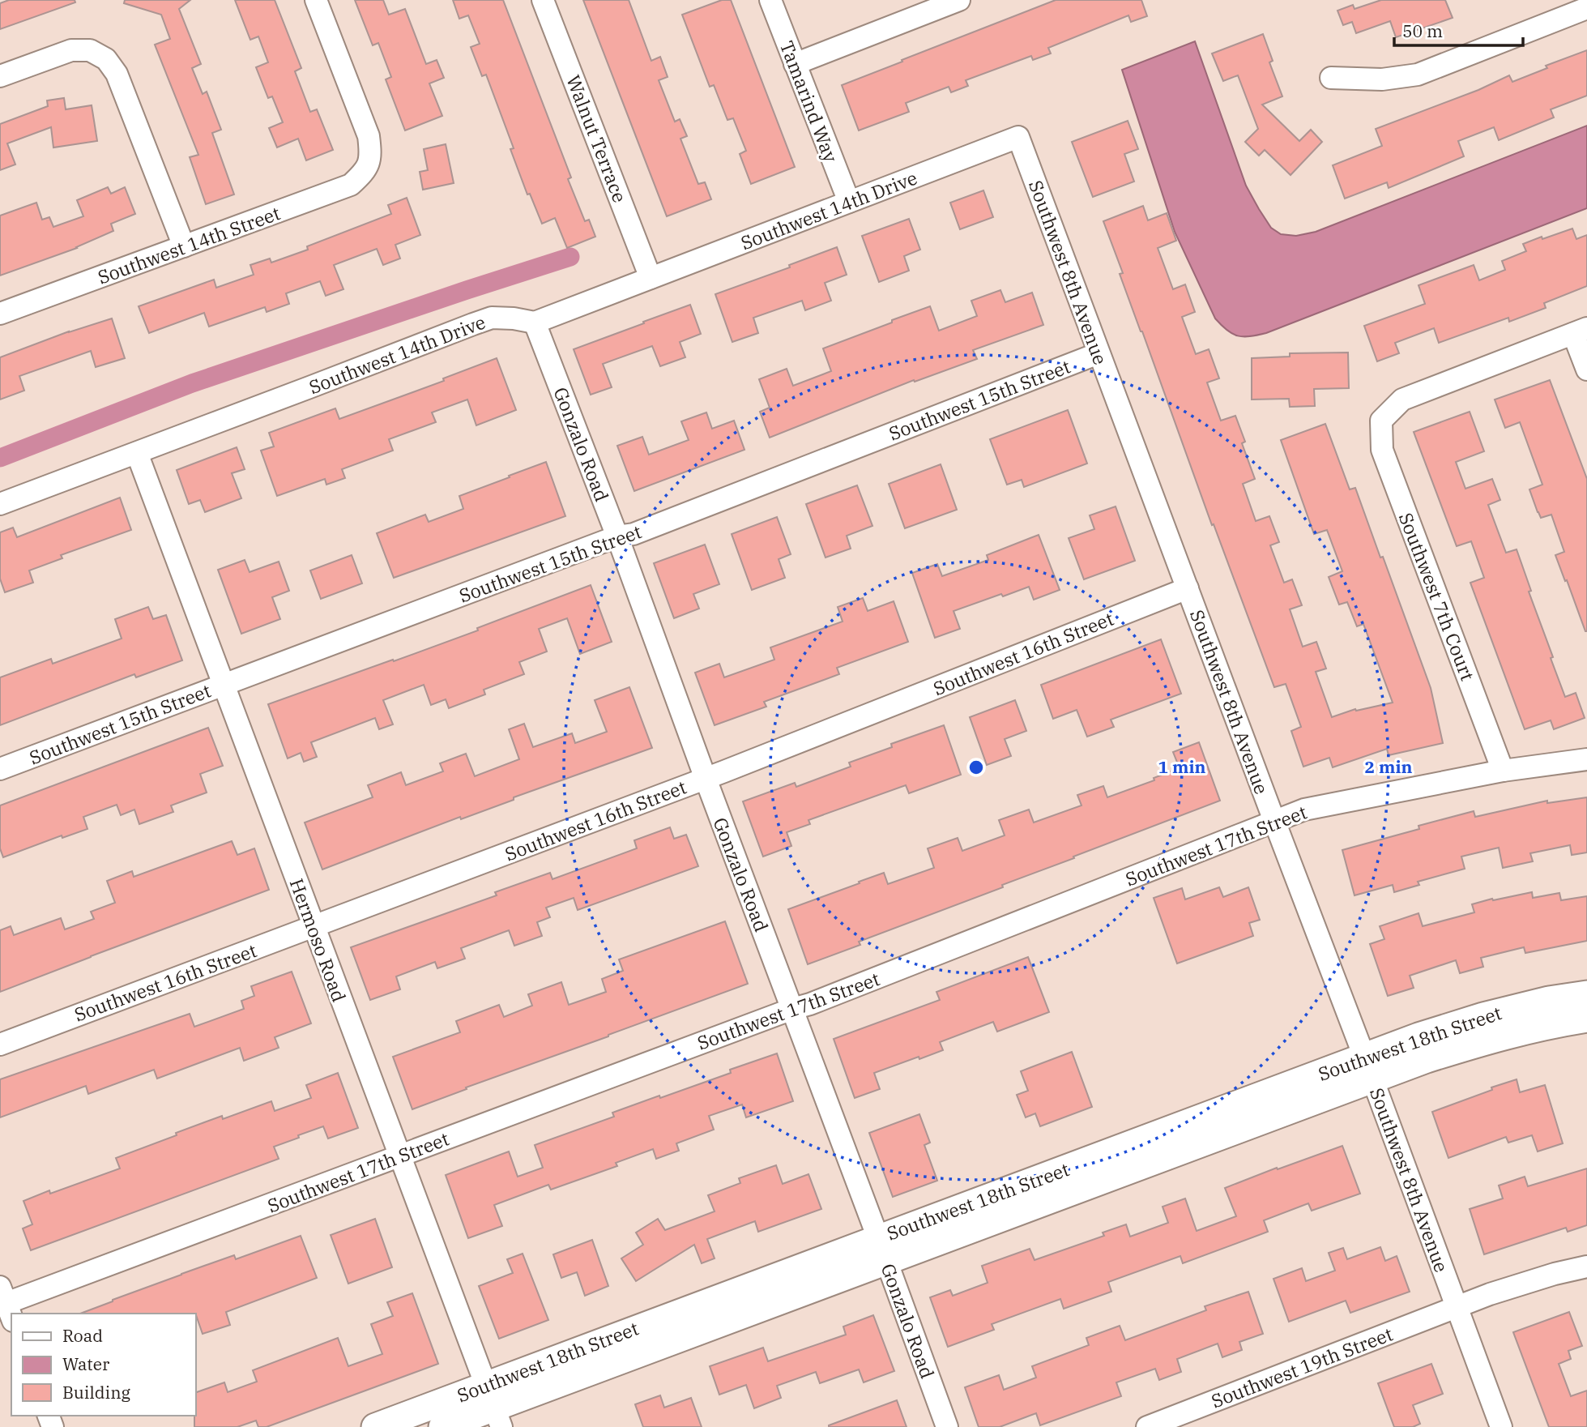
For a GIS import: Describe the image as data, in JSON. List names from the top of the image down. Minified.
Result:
{"streets":{"main road":["Southwest 18th Street"],"street":["Tamarind Way","Walnut Terrace","Southwest 14th Drive","Southwest 14th Street","Southwest 8th Avenue","Southwest 15th Street","Gonzalo Road","Southwest 7th Court","Southwest 16th Street","Southwest 17th Street","Hermoso Road","Southwest 19th Street"]},"crossings":[["Tamarind Way","Southwest 14th Drive"],["Walnut Terrace","Southwest 14th Drive"],["Southwest 14th Drive","Southwest 8th Avenue"],["Southwest 14th Drive","Gonzalo Road"],["Southwest 14th Drive","Hermoso Road"],["Southwest 8th Avenue","Southwest 15th Street"],["Southwest 8th Avenue","Southwest 16th Street"],["Southwest 8th Avenue","Southwest 17th Street"],["Southwest 8th Avenue","Southwest 18th Street"],["Southwest 8th Avenue","Southwest 19th Street"],["Southwest 15th Street","Gonzalo Road"],["Southwest 15th Street","Hermoso Road"],["Gonzalo Road","Southwest 16th Street"],["Gonzalo Road","Southwest 17th Street"],["Gonzalo Road","Southwest 18th Street"],["Southwest 7th Court","Southwest 17th Street"],["Southwest 16th Street","Hermoso Road"],["Southwest 17th Street","Hermoso Road"],["Hermoso Road","Southwest 18th Street"]],"legend":["Road","Water","Building"],"scale_bar":"50 m","rings":["1 min","2 min"]}
